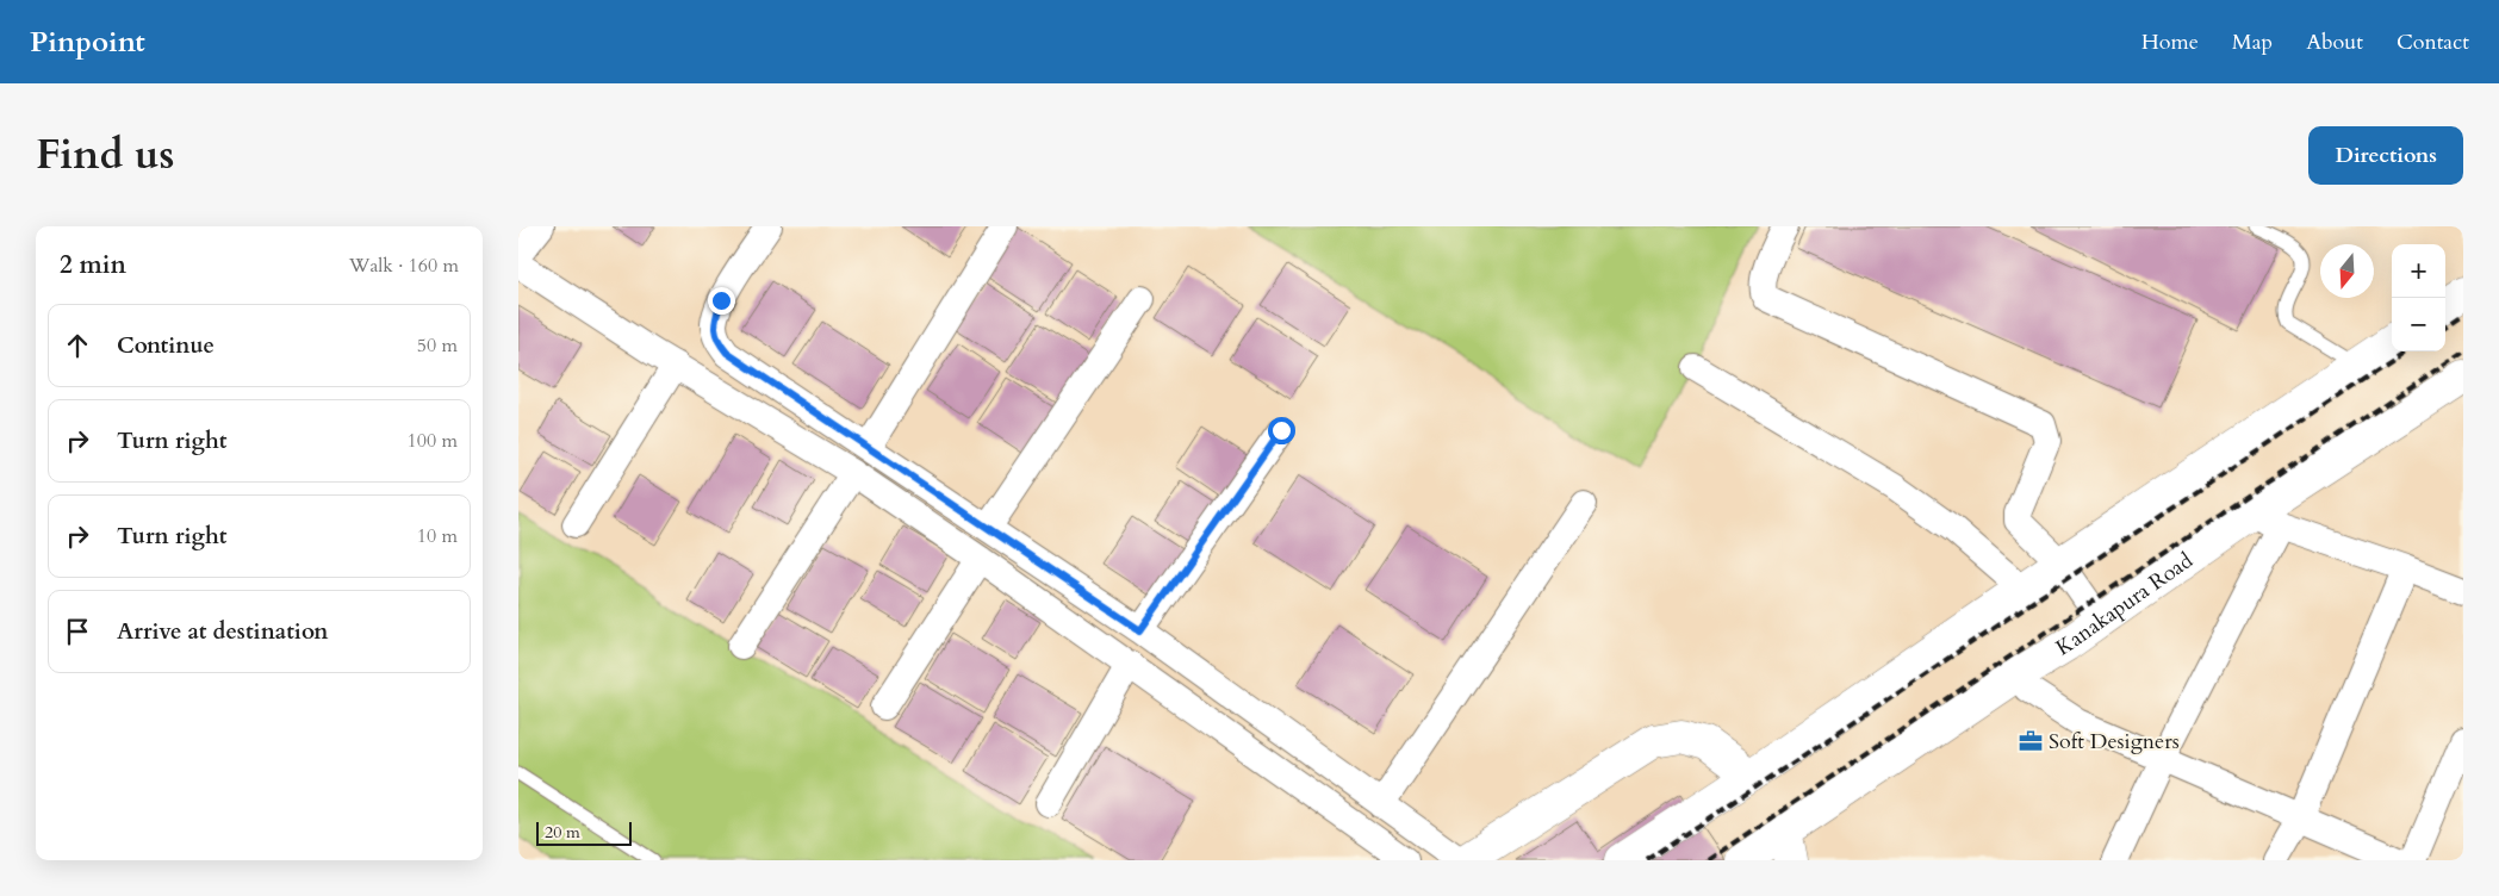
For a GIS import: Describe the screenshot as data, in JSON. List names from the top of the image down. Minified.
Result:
{"streets":{"main road":["Kanakapura Road"]},"places":{"office":["Soft Designers"]},"scale_bar":"20 m","north":"bottom","page":{"header":"Pinpoint","nav":["Home","Map","About","Contact"],"title":"Find us","buttons":"Directions","heading":["2 min","Walk · 160 m"],"map_buttons":["+","−"],"list":[["Continue","50 m"],["Turn right","100 m"],["Turn right","10 m"],"Arrive at destination"],"scale":"20 m"}}
